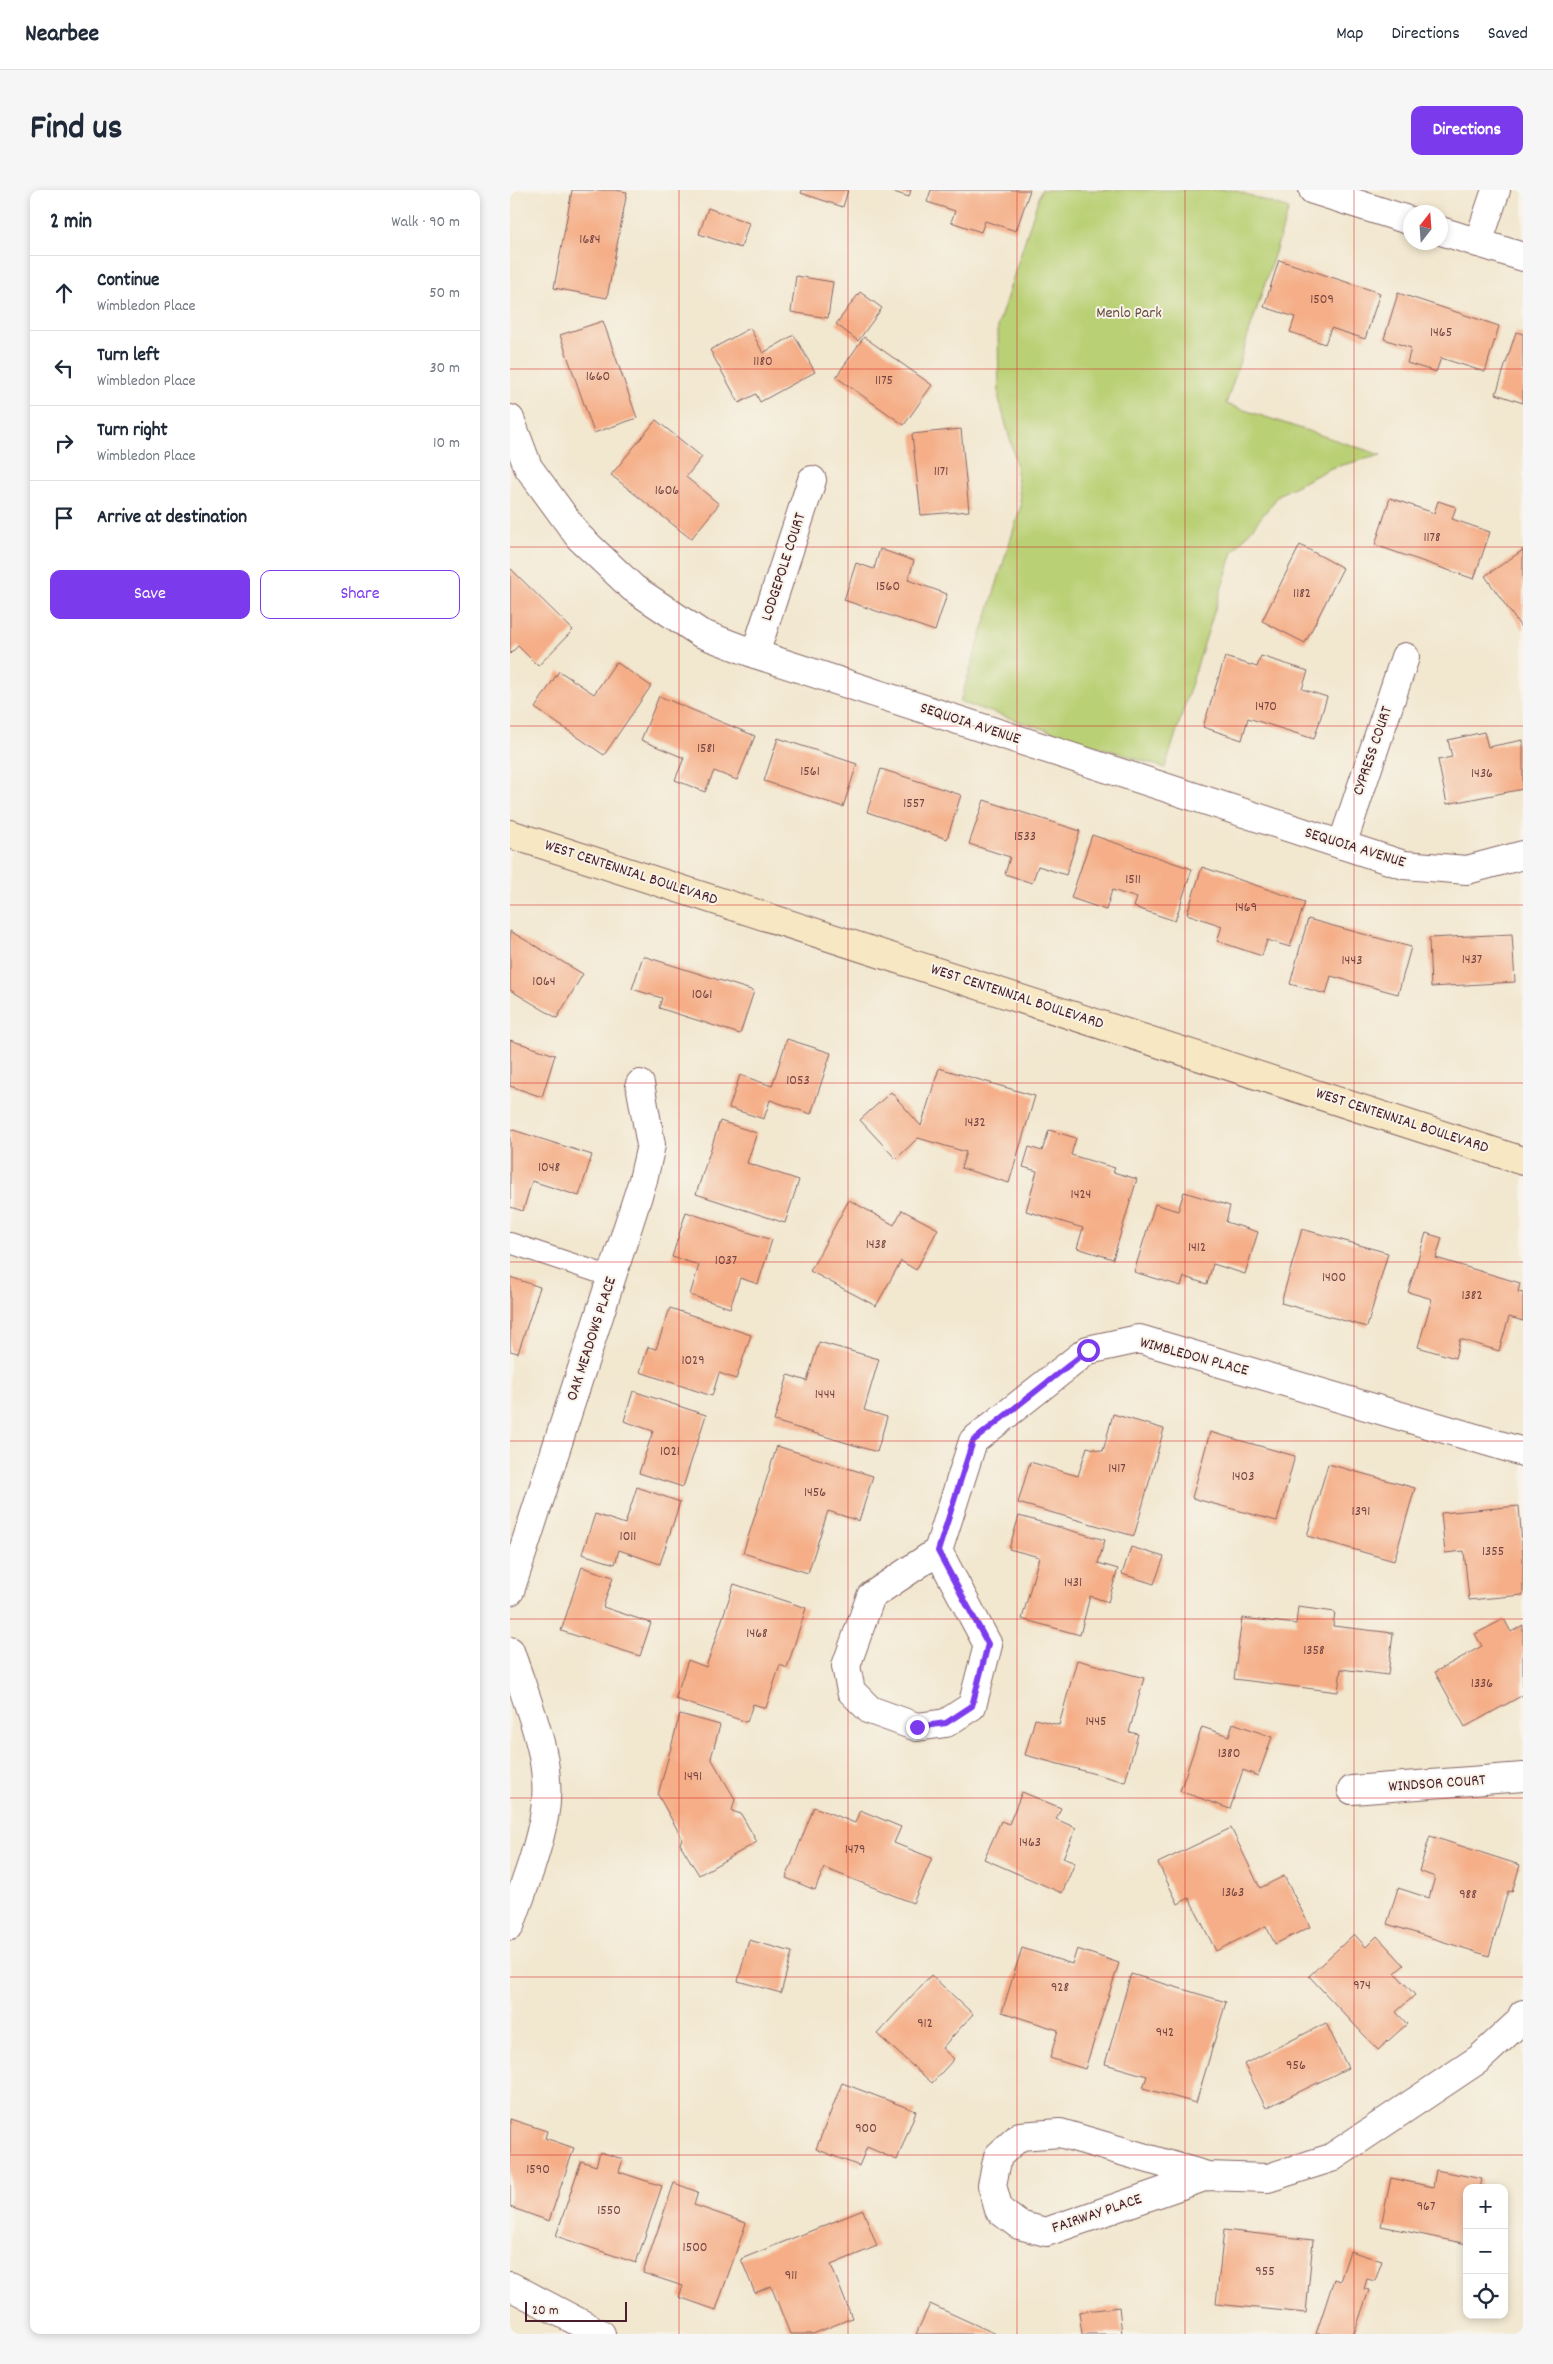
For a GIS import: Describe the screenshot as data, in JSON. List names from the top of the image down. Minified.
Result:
{"streets":{"main road":["WEST CENTENNIAL BOULEVARD"],"street":["LODGEPOLE COURT","SEQUOIA AVENUE","CYPRESS COURT","OAK MEADOWS PLACE","WIMBLEDON PLACE","WINDSOR COURT","FAIRWAY PLACE"]},"crossings":[["LODGEPOLE COURT","SEQUOIA AVENUE"],["SEQUOIA AVENUE","CYPRESS COURT"]],"parks":["Menlo Park"],"house_numbers":["1684","1509","1465","1180","1660","1175","1171","1606","1178","1560","1182","1470","1581","1561","1436","1557","1533","1511","1469","1437","1443","1064","1061","1053","1432","1048","1424","1438","1412","1037","1400","1382","1029","1444","1021","1417","1403","1456","1391","1011","1355","1431","1468","1358","1336","1445","1380","1491","1463","1479","1363","988","974","928","912","942","956","900","1590","967","1550","1500","955","911"],"scale_bar":"20 m","north":"top","page":{"header":"Nearbee","nav":["Map","Directions","Saved"],"title":"Find us","buttons":["Directions",["Save","Share"]],"heading":["2 min","Walk · 90 m"],"list":[["Continue","Wimbledon Place","50 m"],["Turn left","Wimbledon Place","30 m"],["Turn right","Wimbledon Place","10 m"],"Arrive at destination"],"map_buttons":["+","−"],"scale":"20 m"}}
